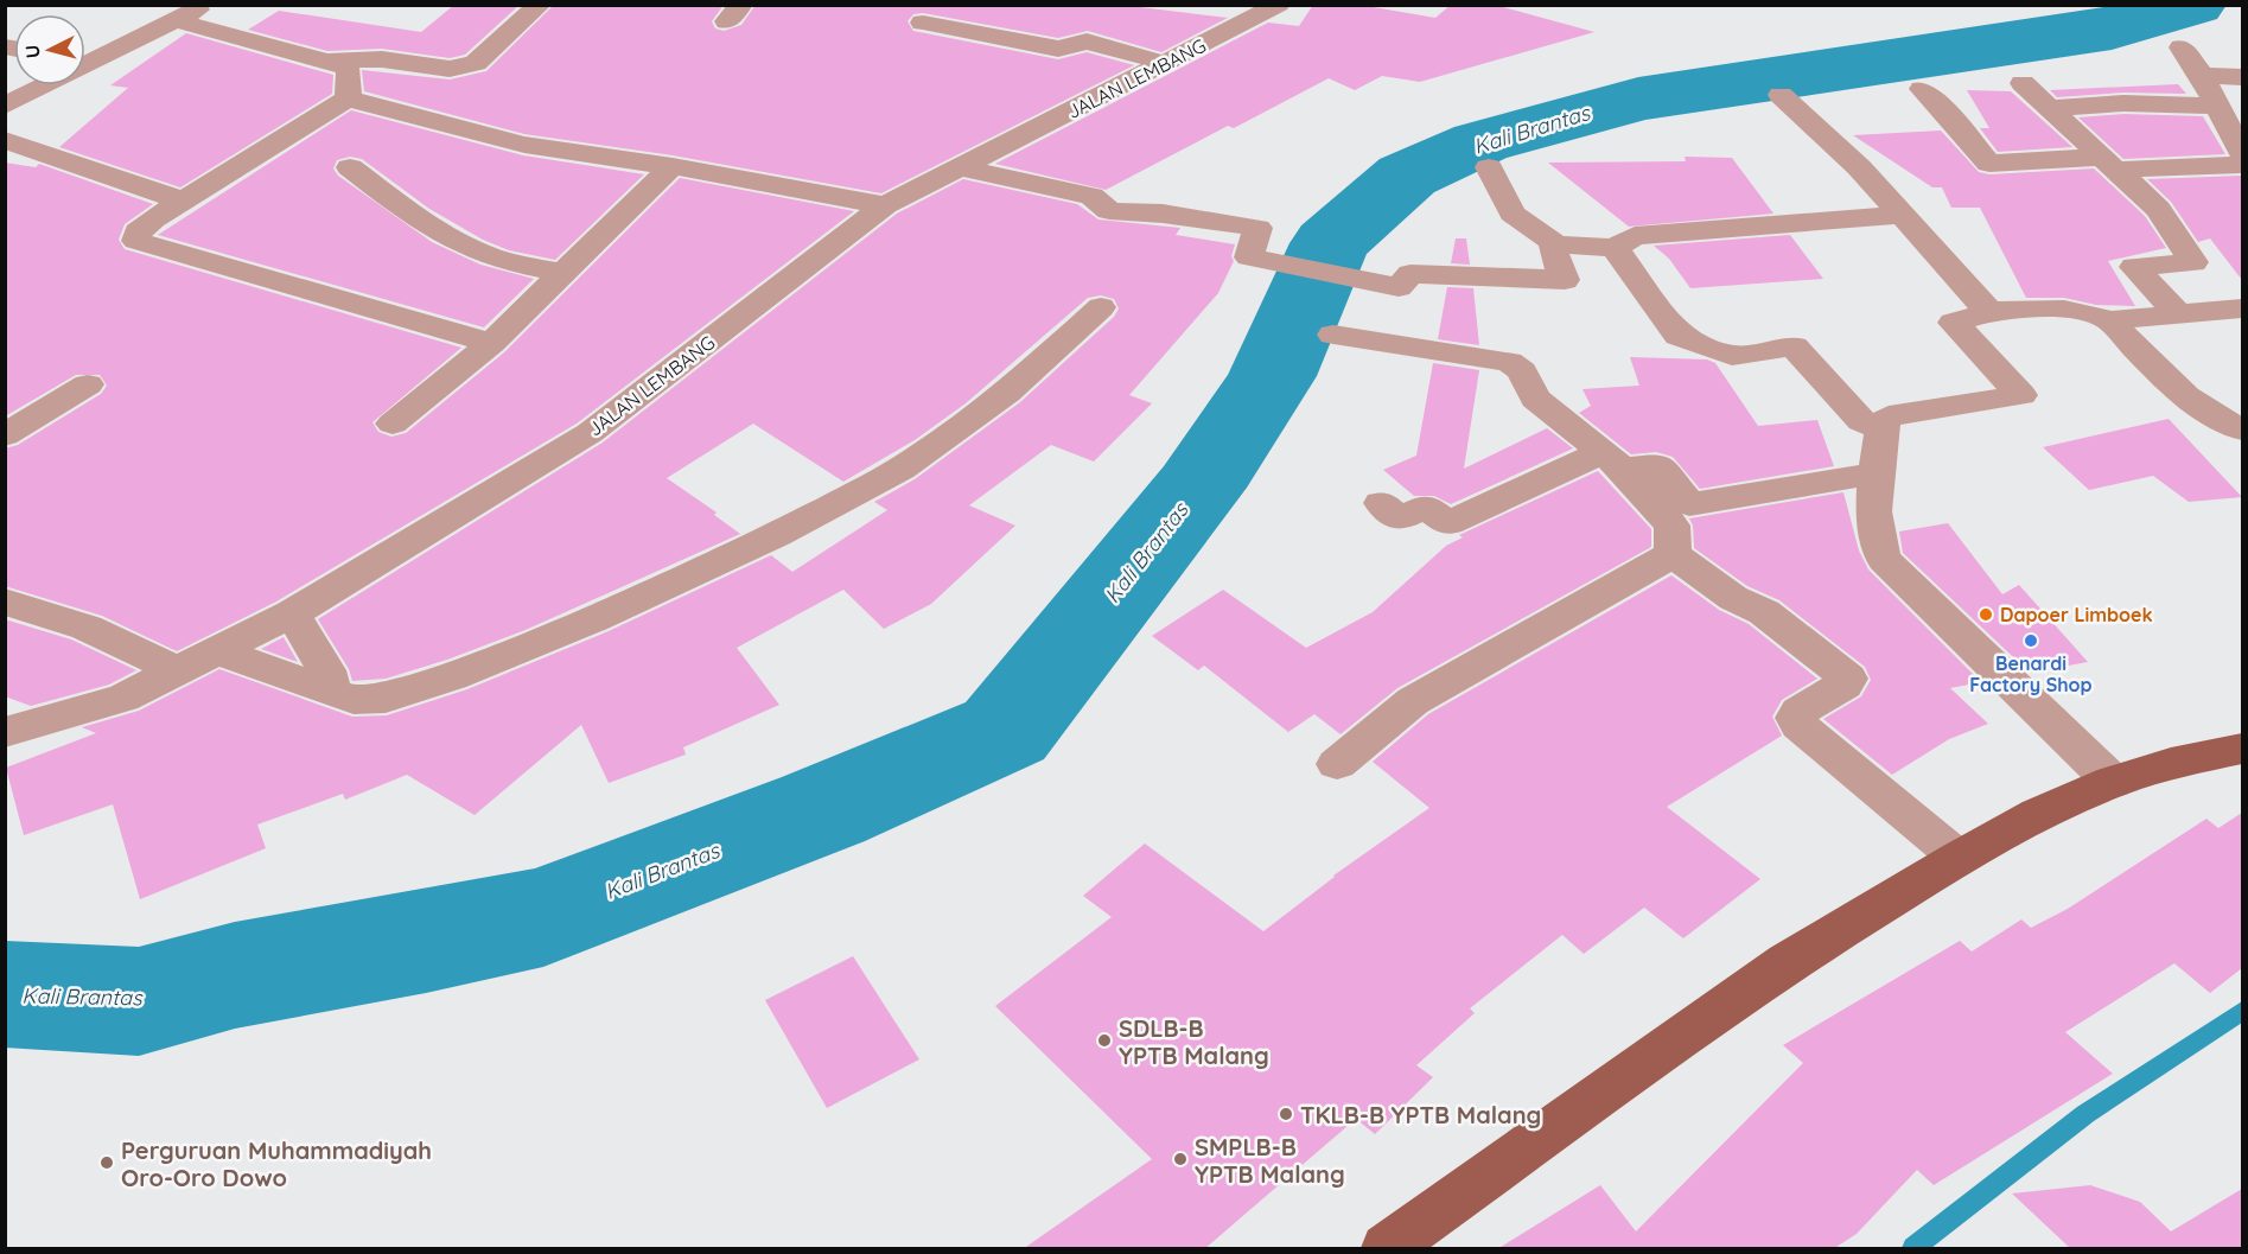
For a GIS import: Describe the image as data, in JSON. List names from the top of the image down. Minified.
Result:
{"streets":{"street":["JALAN LEMBANG"]},"water":["Kali Brantas"],"places":["Dapoer Limboek","Benardi Factory Shop","SDLB-B YPTB Malang","TKLB-B YPTB Malang","SMPLB-B YPTB Malang","Perguruan Muhammadiyah Oro-Oro Dowo"],"north":"left"}
